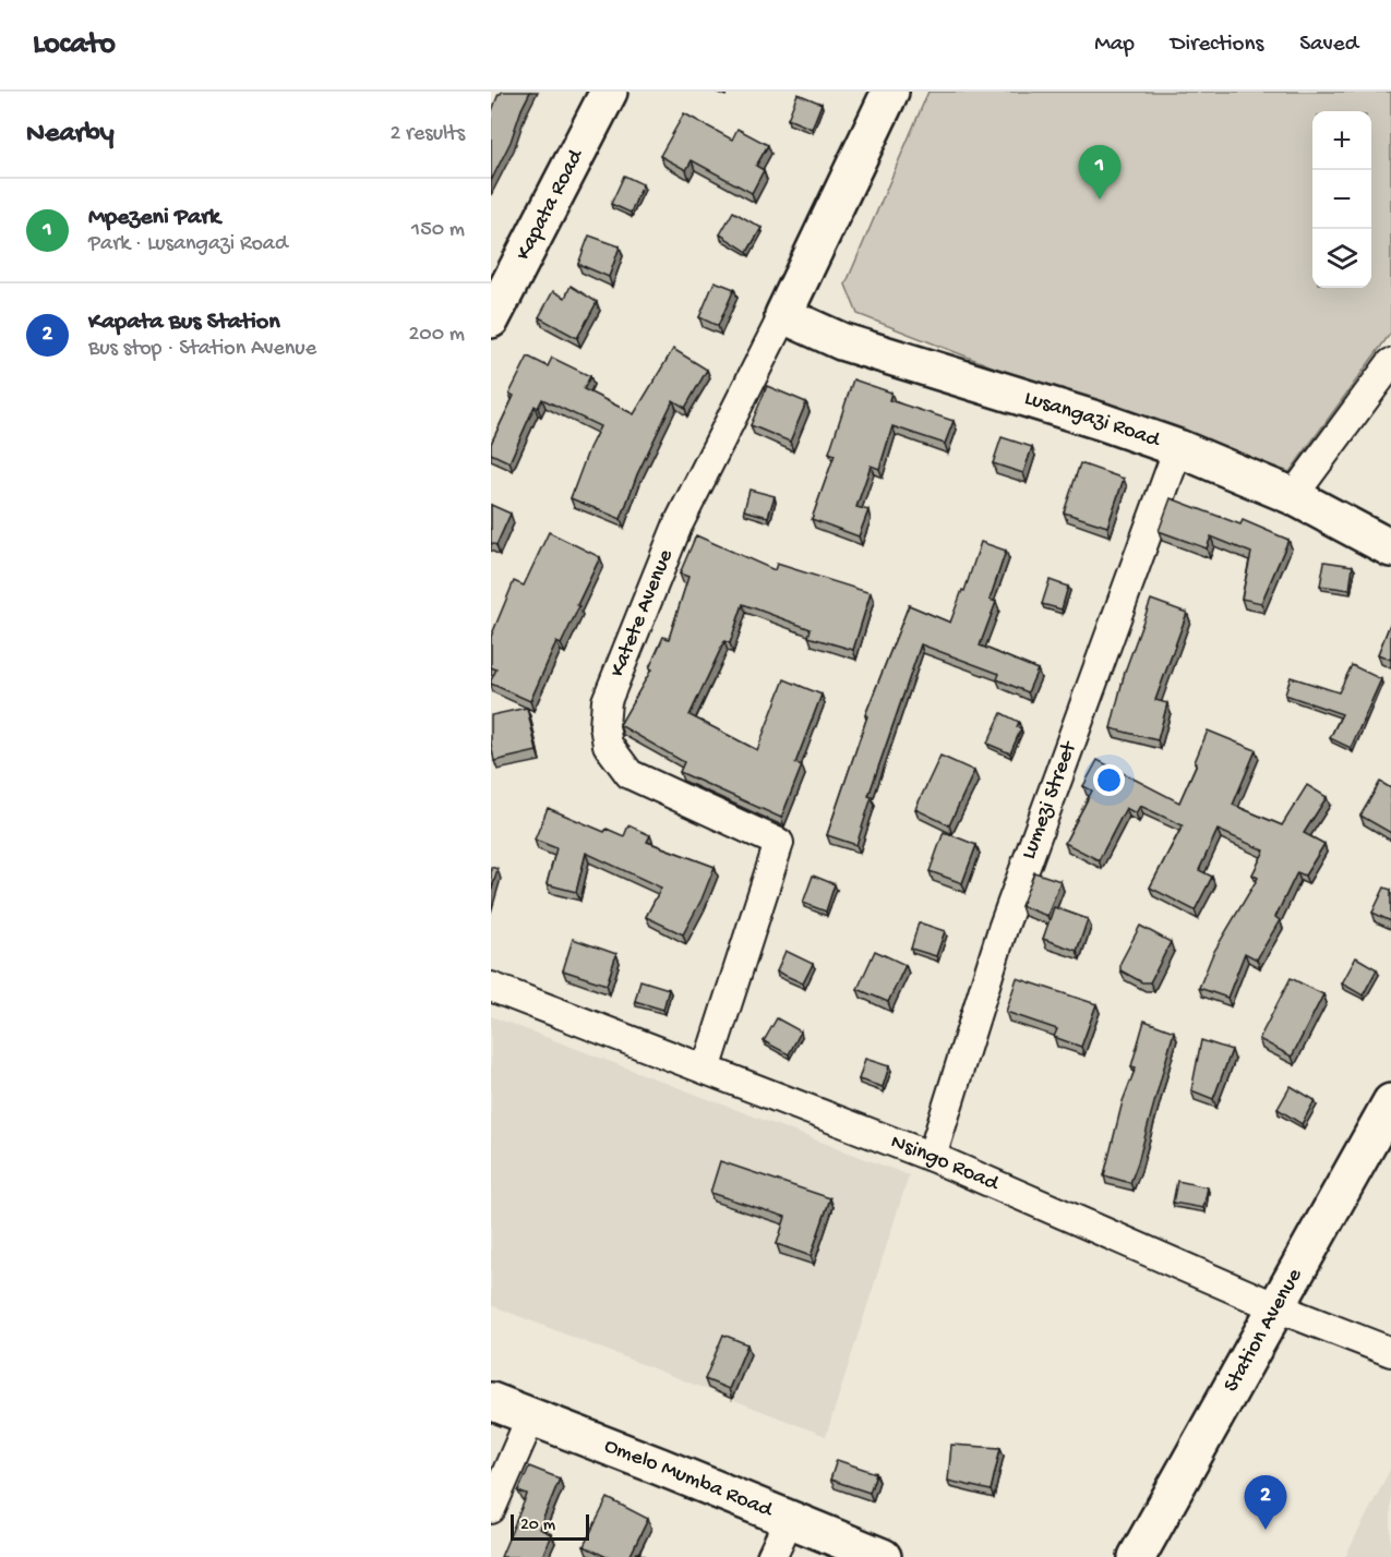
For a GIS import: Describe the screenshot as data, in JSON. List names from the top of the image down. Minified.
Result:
{"streets":{"street":["Kapata Road","Lusangazi Road","Katete Avenue","Lumezi Street","Nsingo Road","Station Avenue","Omelo Mumba Road"]},"crossings":[["Lusangazi Road","Katete Avenue"],["Lusangazi Road","Lumezi Street"],["Katete Avenue","Nsingo Road"],["Lumezi Street","Nsingo Road"],["Nsingo Road","Station Avenue"]],"scale_bar":"20 m","page":{"header":"Locato","nav":["Map","Directions","Saved"],"heading":["Nearby","2 results"],"map_buttons":["+","−"],"pins":["1","2"],"list":[{"mark":"1","name":"Mpezeni Park","note":"Park · Lusangazi Road","value":"150 m"},{"mark":"2","name":"Kapata Bus Station","note":"Bus stop · Station Avenue","value":"200 m"}],"scale":"20 m"}}
